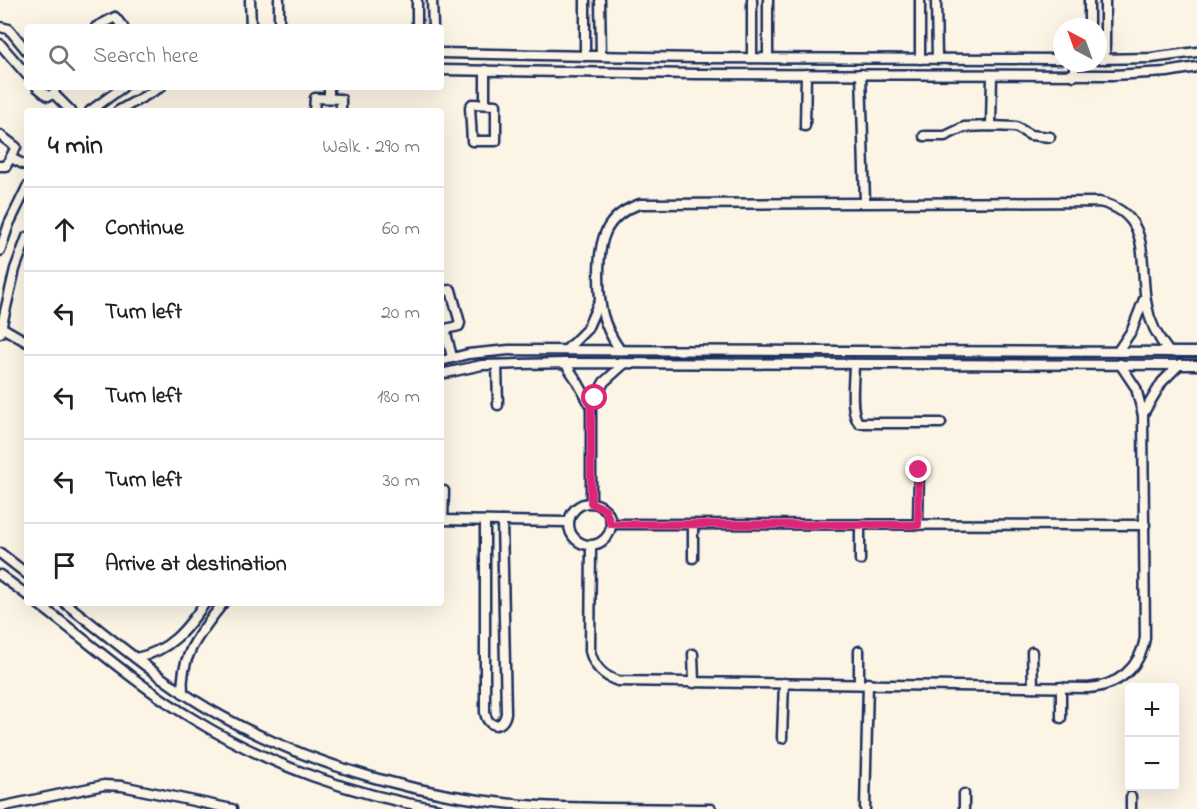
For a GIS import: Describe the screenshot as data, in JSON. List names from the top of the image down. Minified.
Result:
{"north":"top left","page":{"search":"Search here","heading":["4 min","Walk · 290 m"],"list":[["Continue","60 m"],["Turn left","20 m"],["Turn left","180 m"],["Turn left","30 m"],"Arrive at destination"],"map_buttons":["+","−"]}}
